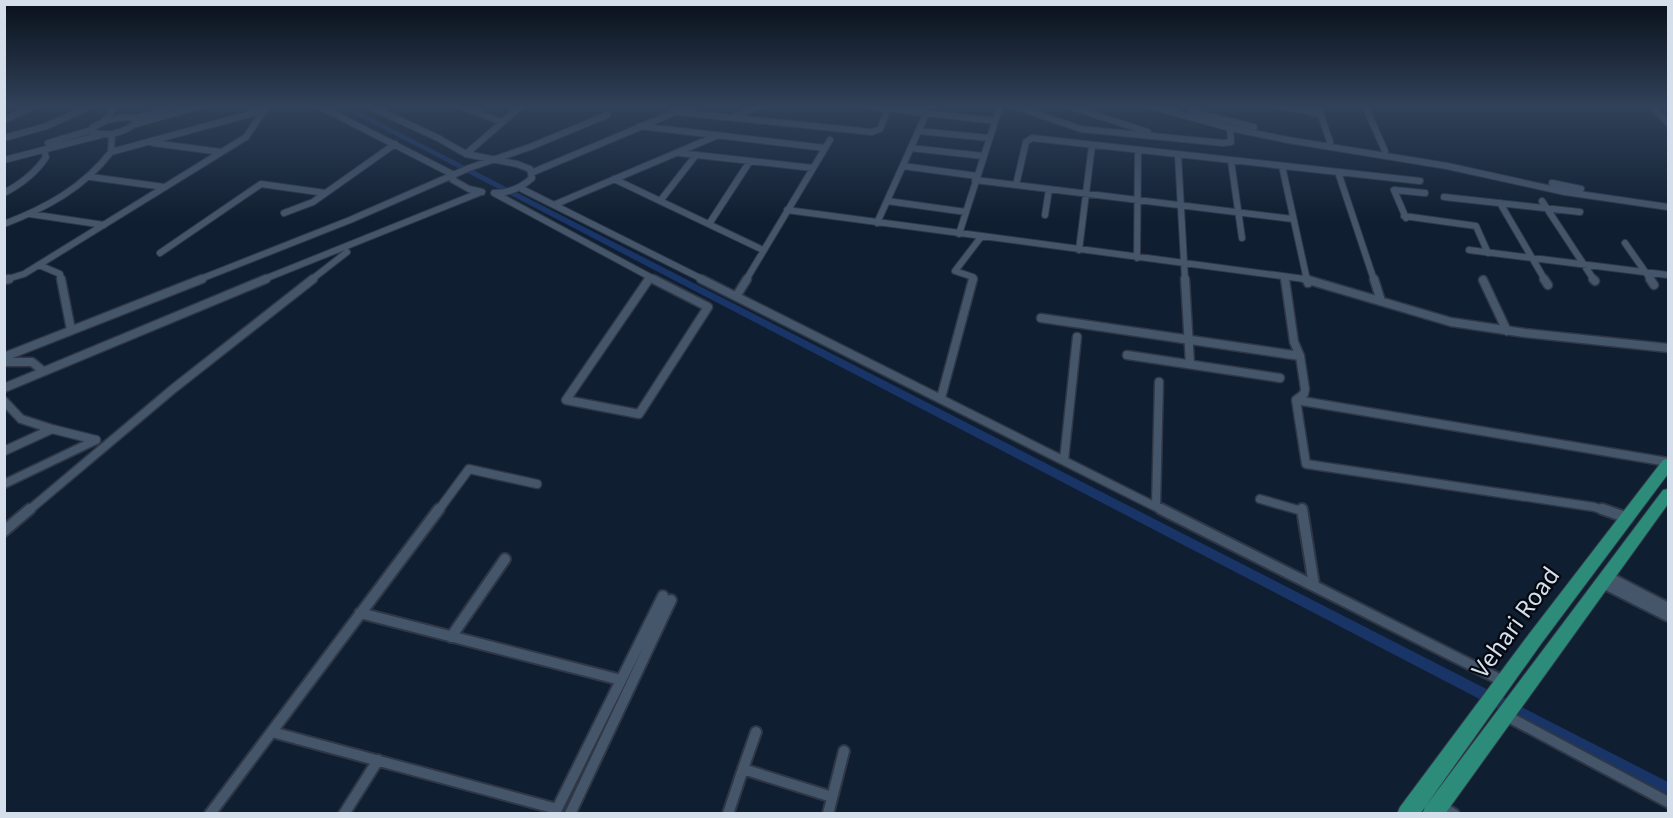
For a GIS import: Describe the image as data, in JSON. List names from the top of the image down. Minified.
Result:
{"streets":{"main road":["Vehari Road"]}}
